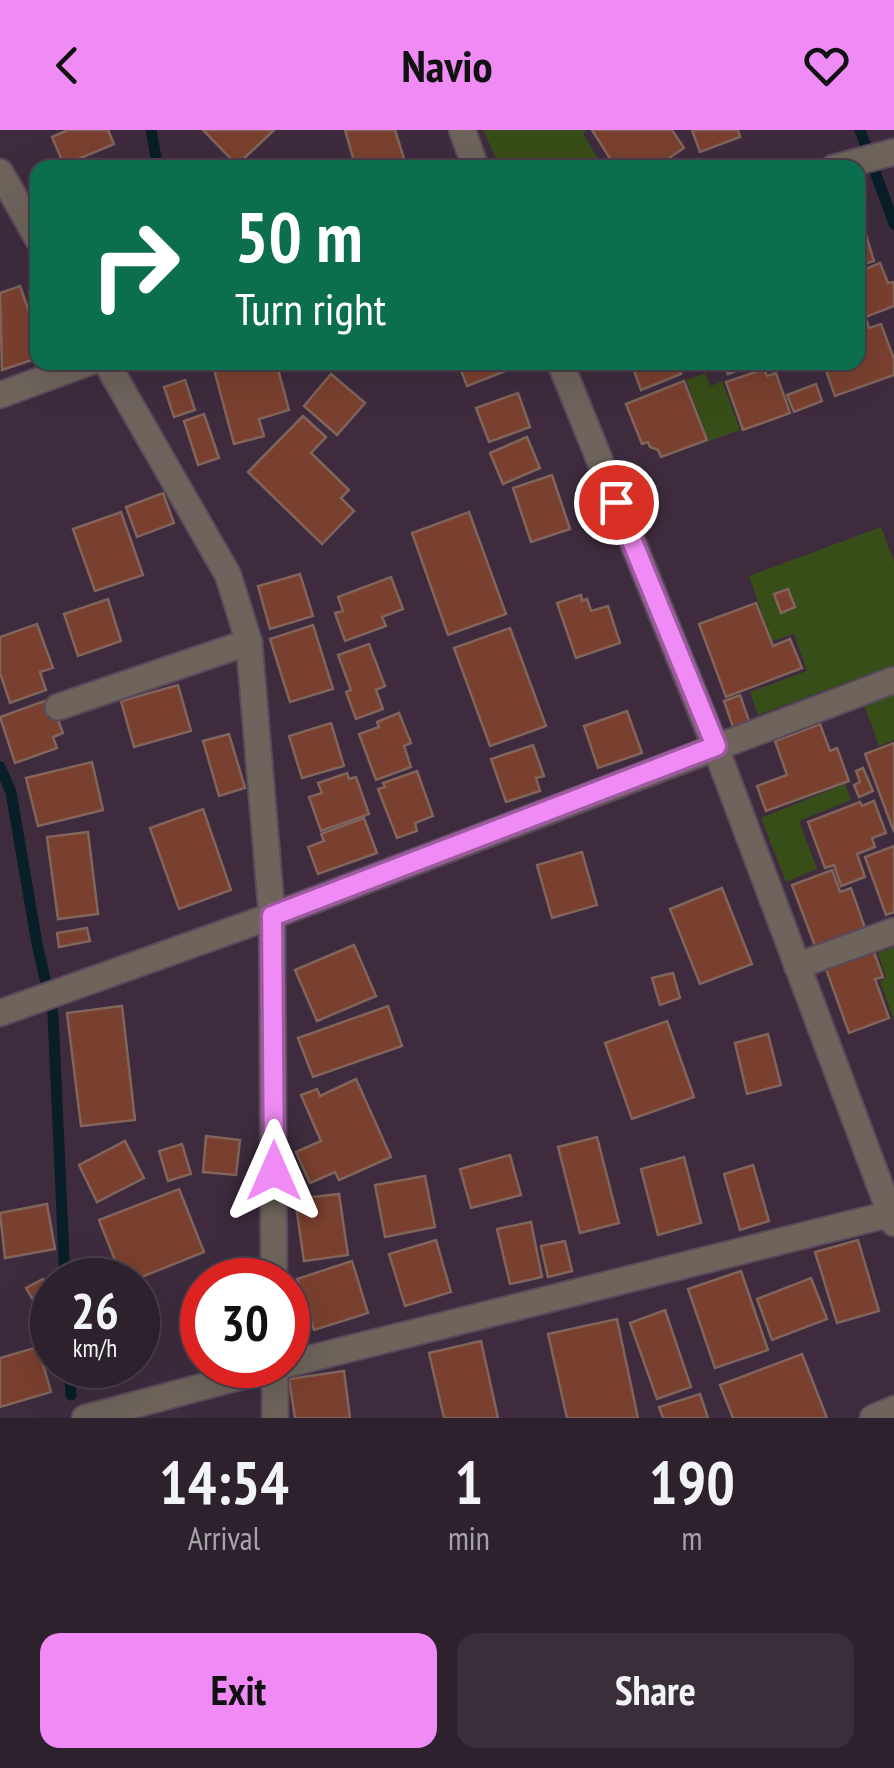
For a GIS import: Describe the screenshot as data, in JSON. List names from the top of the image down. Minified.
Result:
{"page":{"header":"Navio","turn":["50 m","Turn right"],"speed":"26 km/h","limit":"30","eta":["14:54","Arrival","1","min","190","m"],"buttons":["Exit","Share"]}}
